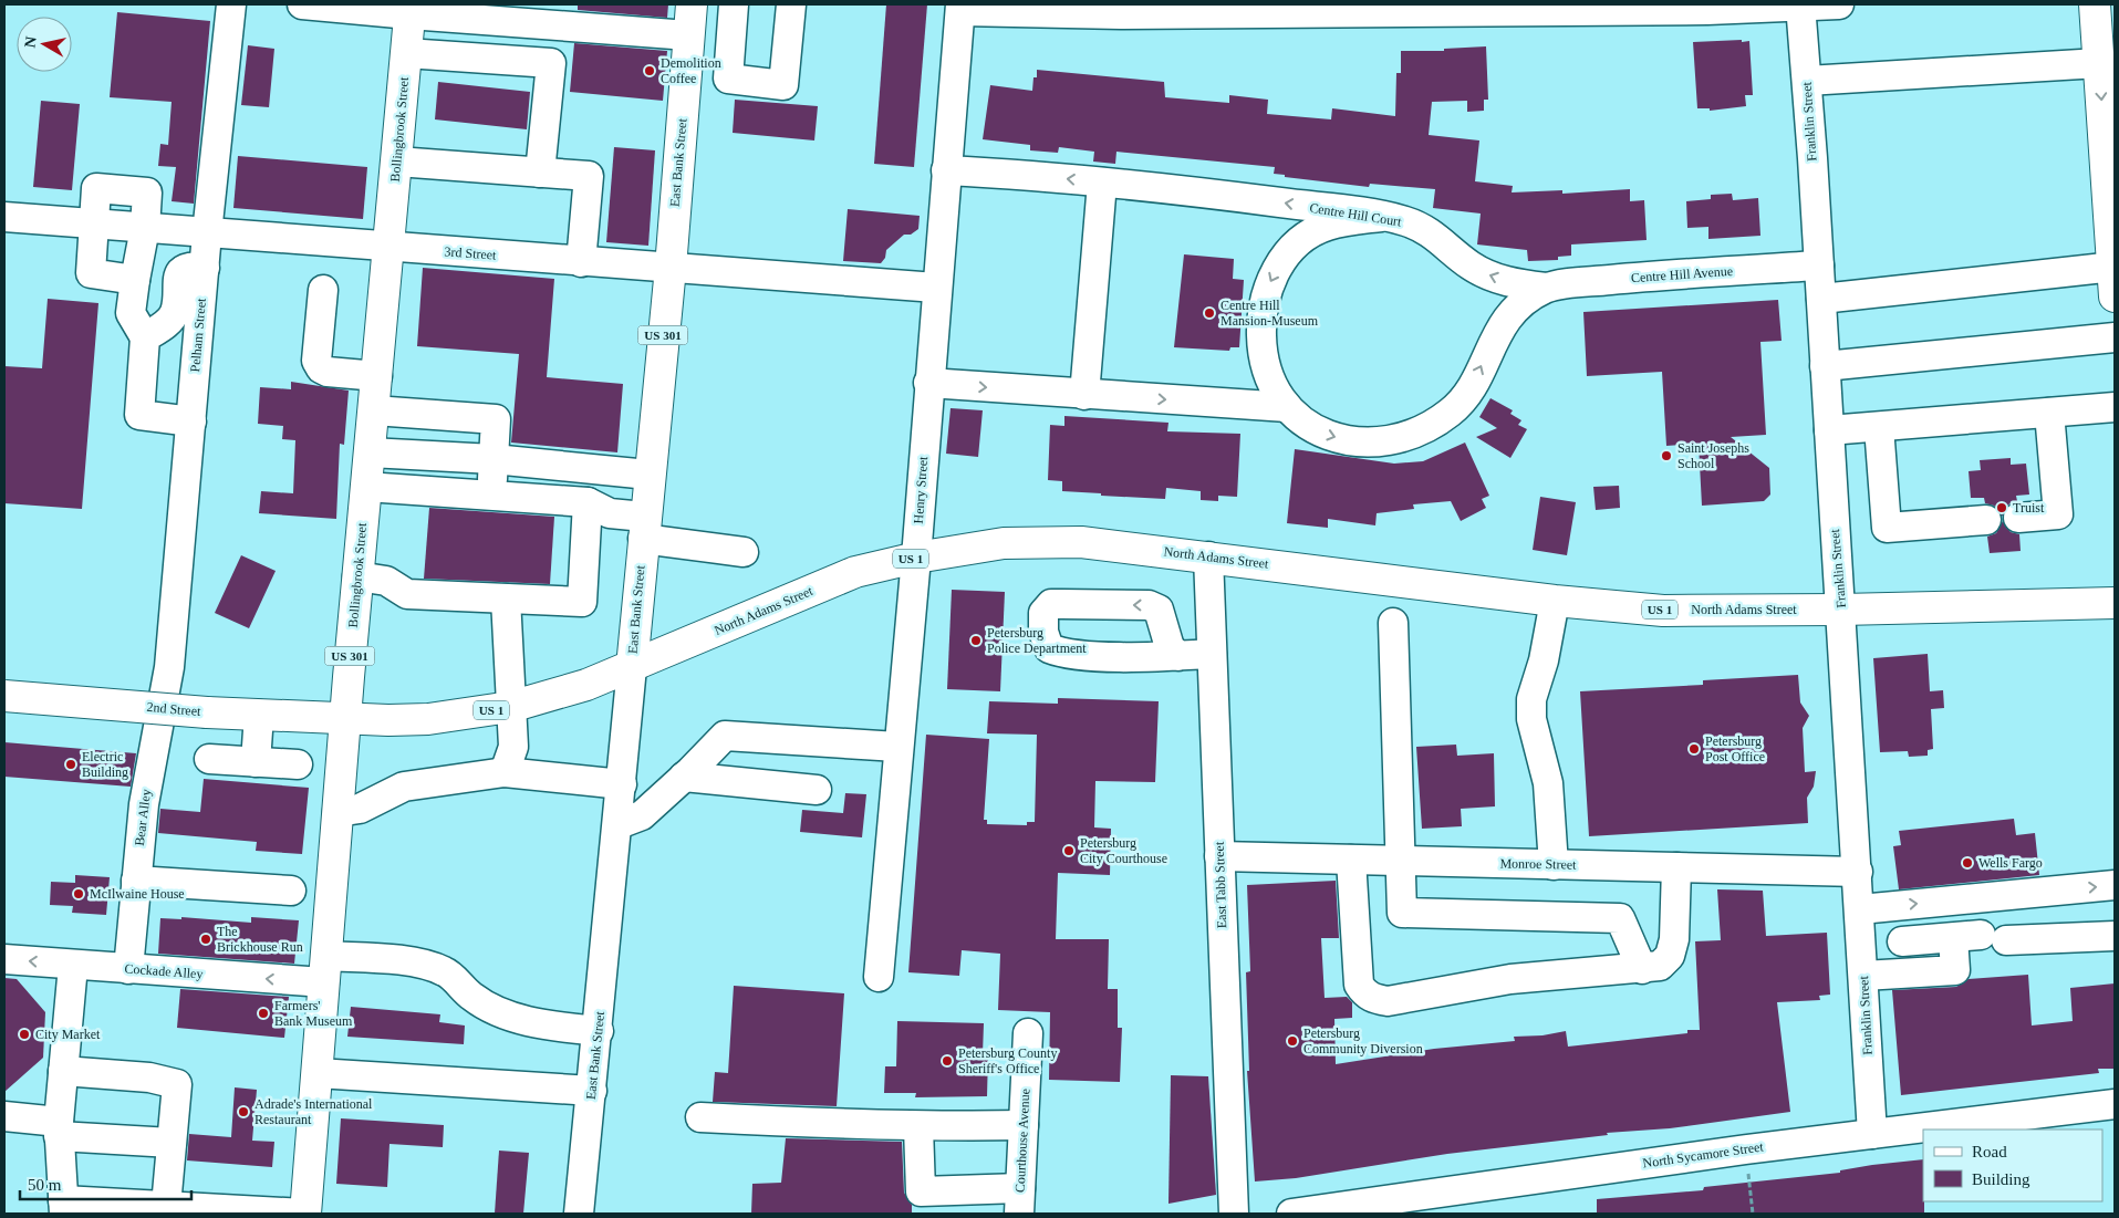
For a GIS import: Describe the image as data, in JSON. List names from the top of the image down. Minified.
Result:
{"streets":{"main road":["Bollingbrook Street","East Bank Street","US 301","North Adams Street","US 1","2nd Street"],"street":["Franklin Street","Centre Hill Court","3rd Street","Centre Hill Avenue","Pelham Street","Henry Street","Bear Alley","Monroe Street","East Tabb Street","Cockade Alley","Courthouse Avenue","North Sycamore Street"]},"crossings":[["Franklin Street","Centre Hill Avenue"],["Franklin Street","North Adams Street"],["Franklin Street","Monroe Street"],["Franklin Street","North Sycamore Street"],["Bollingbrook Street","3rd Street"],["Bollingbrook Street","North Adams Street"],["Bollingbrook Street","2nd Street"],["Bollingbrook Street","Cockade Alley"],["East Bank Street","3rd Street"],["East Bank Street","North Adams Street"],["East Bank Street","Cockade Alley"],["Centre Hill Court","Centre Hill Avenue"],["Centre Hill Court","Henry Street"],["3rd Street","Pelham Street"],["3rd Street","Henry Street"],["Pelham Street","Bear Alley"],["Henry Street","North Adams Street"],["North Adams Street","2nd Street"],["North Adams Street","East Tabb Street"],["Bear Alley","Cockade Alley"],["Monroe Street","East Tabb Street"]],"places":["Demolition Coffee","Centre Hill Mansion-Museum","Saint Josephs School","Truist","Petersburg Police Department","Petersburg Post Office","Electric Building","Petersburg City Courthouse","Wells Fargo","McIlwaine House","The Brickhouse Run","Farmers' Bank Museum","City Market","Petersburg Community Diversion","Petersburg County Sheriff's Office","Adrade's International Restaurant"],"legend":["Road","Building"],"scale_bar":"50 m","north":"left"}
